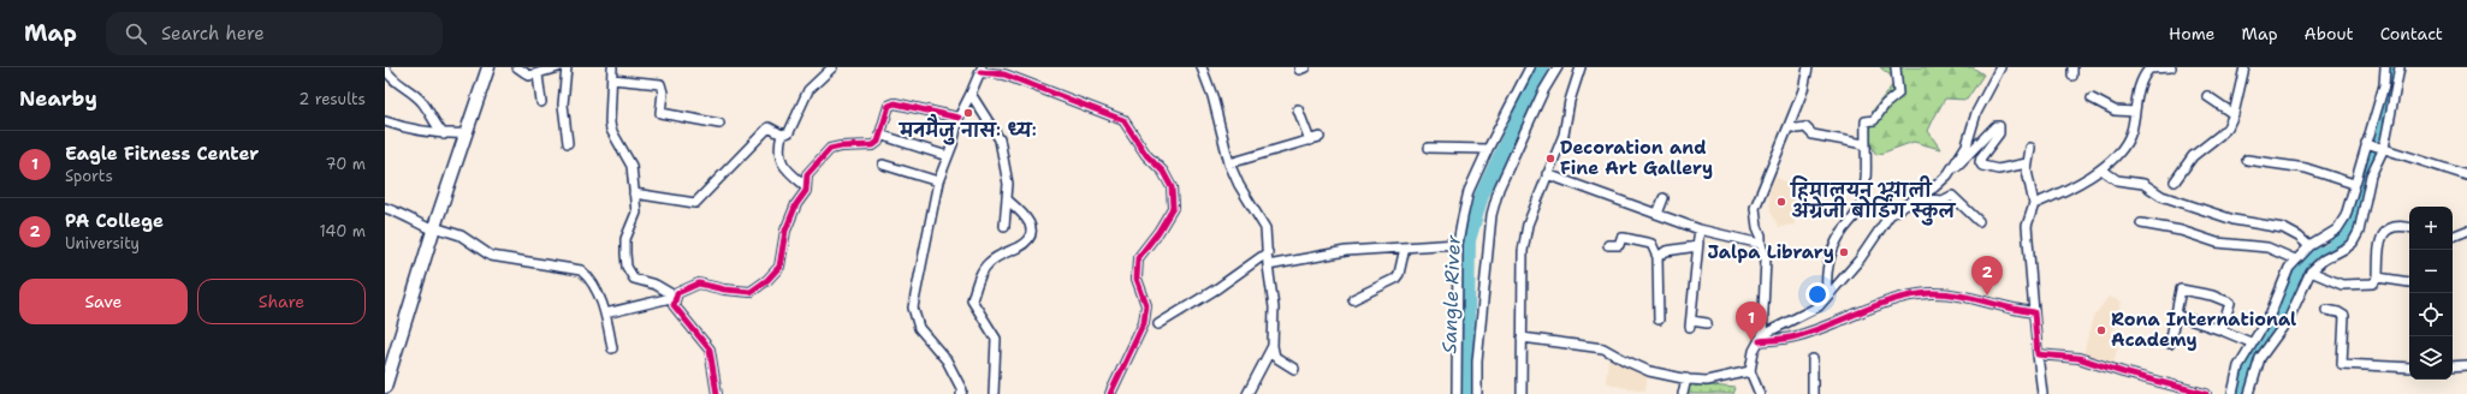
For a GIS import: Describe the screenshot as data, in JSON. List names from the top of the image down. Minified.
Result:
{"water":["Sangle River"],"places":["मनमैजु नासः ध्यः","Decoration and Fine Art Gallery","हिमालयन भ्याली अंग्रेजी बोर्डिंग स्कुल","Jalpa Library","Rona International Academy"],"page":{"header":"Map","search":"Search here","nav":["Home","Map","About","Contact"],"heading":["Nearby","2 results"],"list":[{"mark":"1","name":"Eagle Fitness Center","note":"Sports","value":"70 m"},{"mark":"2","name":"PA College","note":"University","value":"140 m"}],"map_buttons":["+","−"],"pins":["2","1"],"buttons":["Save","Share"]}}
